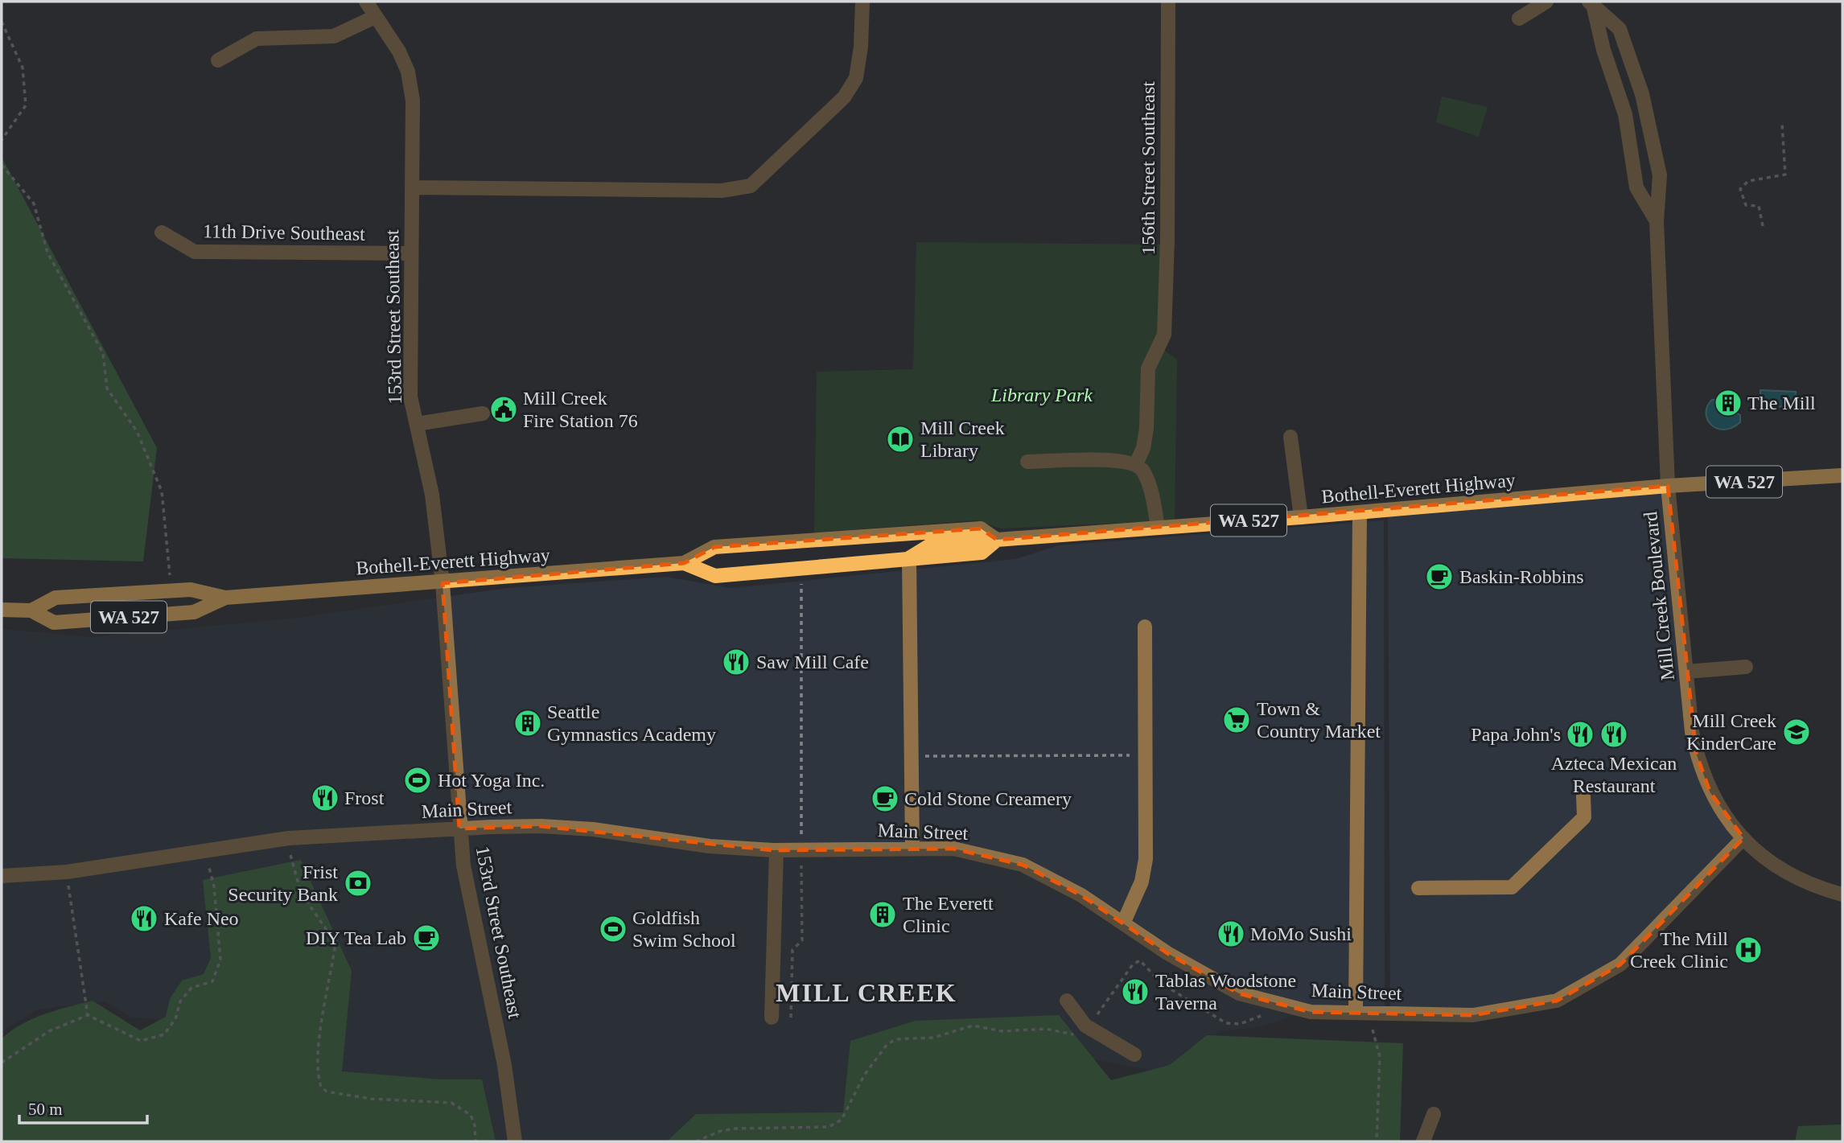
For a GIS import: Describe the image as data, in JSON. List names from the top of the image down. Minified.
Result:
{"streets":{"main road":["WA 527","Bothell-Everett Highway"],"street":["156th Street Southeast","11th Drive Southeast","153rd Street Southeast","Mill Creek Boulevard","Main Street"]},"crossings":[["11th Drive Southeast","153rd Street Southeast"],["153rd Street Southeast","Bothell-Everett Highway"],["153rd Street Southeast","Main Street"],["Bothell-Everett Highway","Mill Creek Boulevard"],["Mill Creek Boulevard","Main Street"]],"districts":["MILL CREEK"],"parks":["Library Park"],"places":{"building":["The Mill","Seattle Gymnastics Academy","The Everett Clinic"],"public building":["Mill Creek Fire Station 76"],"library":["Mill Creek Library"],"cafe":["Baskin-Robbins","Cold Stone Creamery","DIY Tea Lab"],"restaurant":["Saw Mill Cafe","Papa John's","Azteca Mexican Restaurant","Frost","Kafe Neo","MoMo Sushi","Tablas Woodstone Taverna"],"supermarket":["Town & Country Market"],"school or university":["Mill Creek KinderCare"],"sports":["Hot Yoga Inc.","Goldfish Swim School"],"bank":["Frist Security Bank"],"hospital":["The Mill Creek Clinic"]},"scale_bar":"50 m"}
